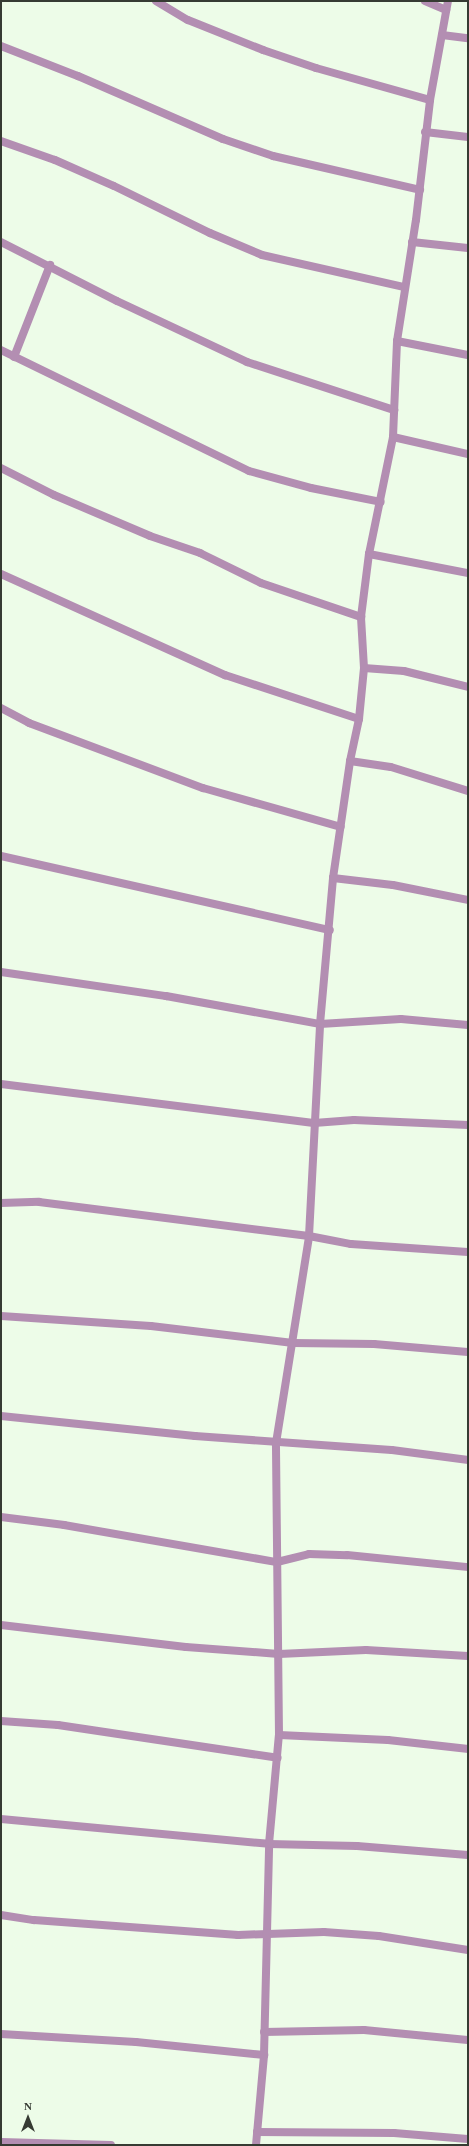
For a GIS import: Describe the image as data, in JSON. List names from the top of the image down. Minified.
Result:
{"north":"top"}
